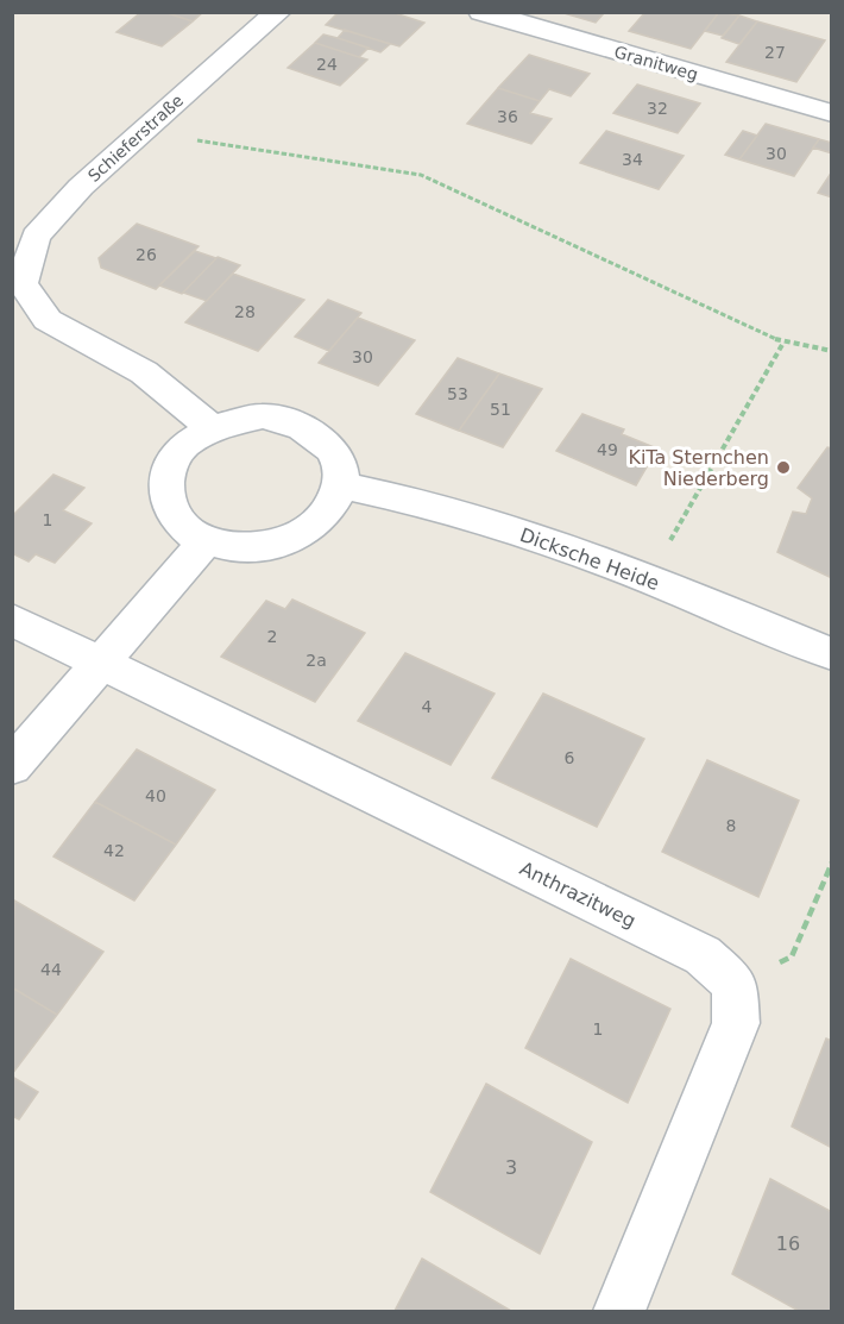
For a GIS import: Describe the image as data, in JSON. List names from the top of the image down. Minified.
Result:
{"streets":{"street":["Granitweg","Schieferstraße","Dicksche Heide","Anthrazitweg"]},"crossings":[["Schieferstraße","Dicksche Heide"]],"places":["KiTa Sternchen Niederberg"],"house_numbers":["27","24","32","36","30","34","26","28","30","53","51","49","1","2","2a","4","6","40","8","42","44","1","3","16"]}
